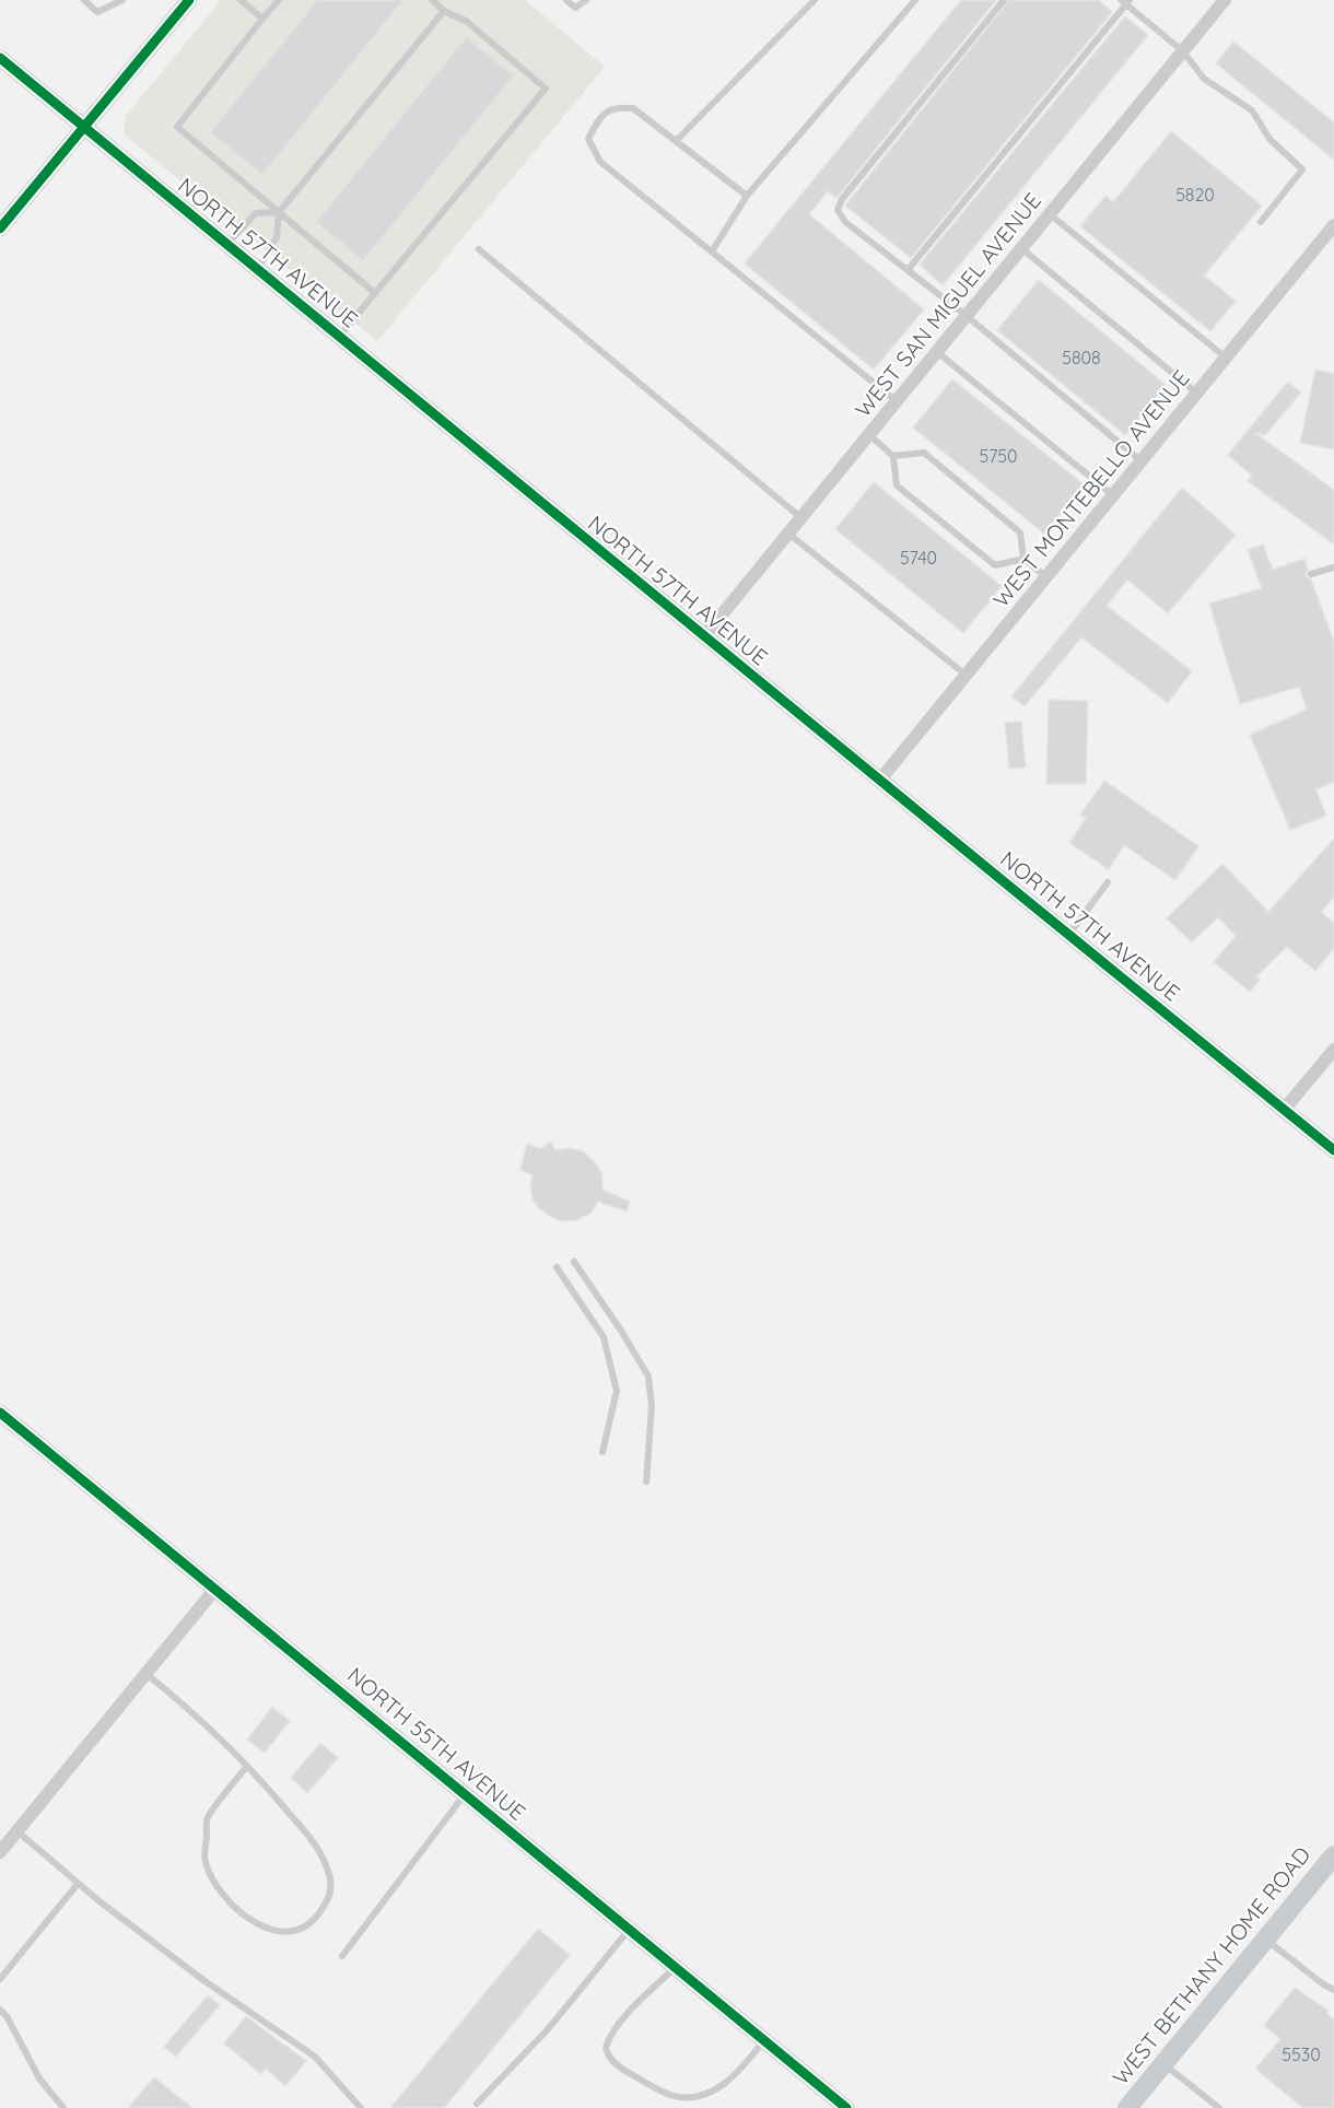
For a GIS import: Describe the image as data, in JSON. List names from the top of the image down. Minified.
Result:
{"streets":{"main road":["WEST BETHANY HOME ROAD"],"street":["NORTH 57TH AVENUE","WEST SAN MIGUEL AVENUE","WEST MONTEBELLO AVENUE","NORTH 55TH AVENUE"]},"crossings":[["NORTH 57TH AVENUE","WEST SAN MIGUEL AVENUE"],["NORTH 57TH AVENUE","WEST MONTEBELLO AVENUE"]],"house_numbers":["5820","5808","5750","5740","5530"]}
